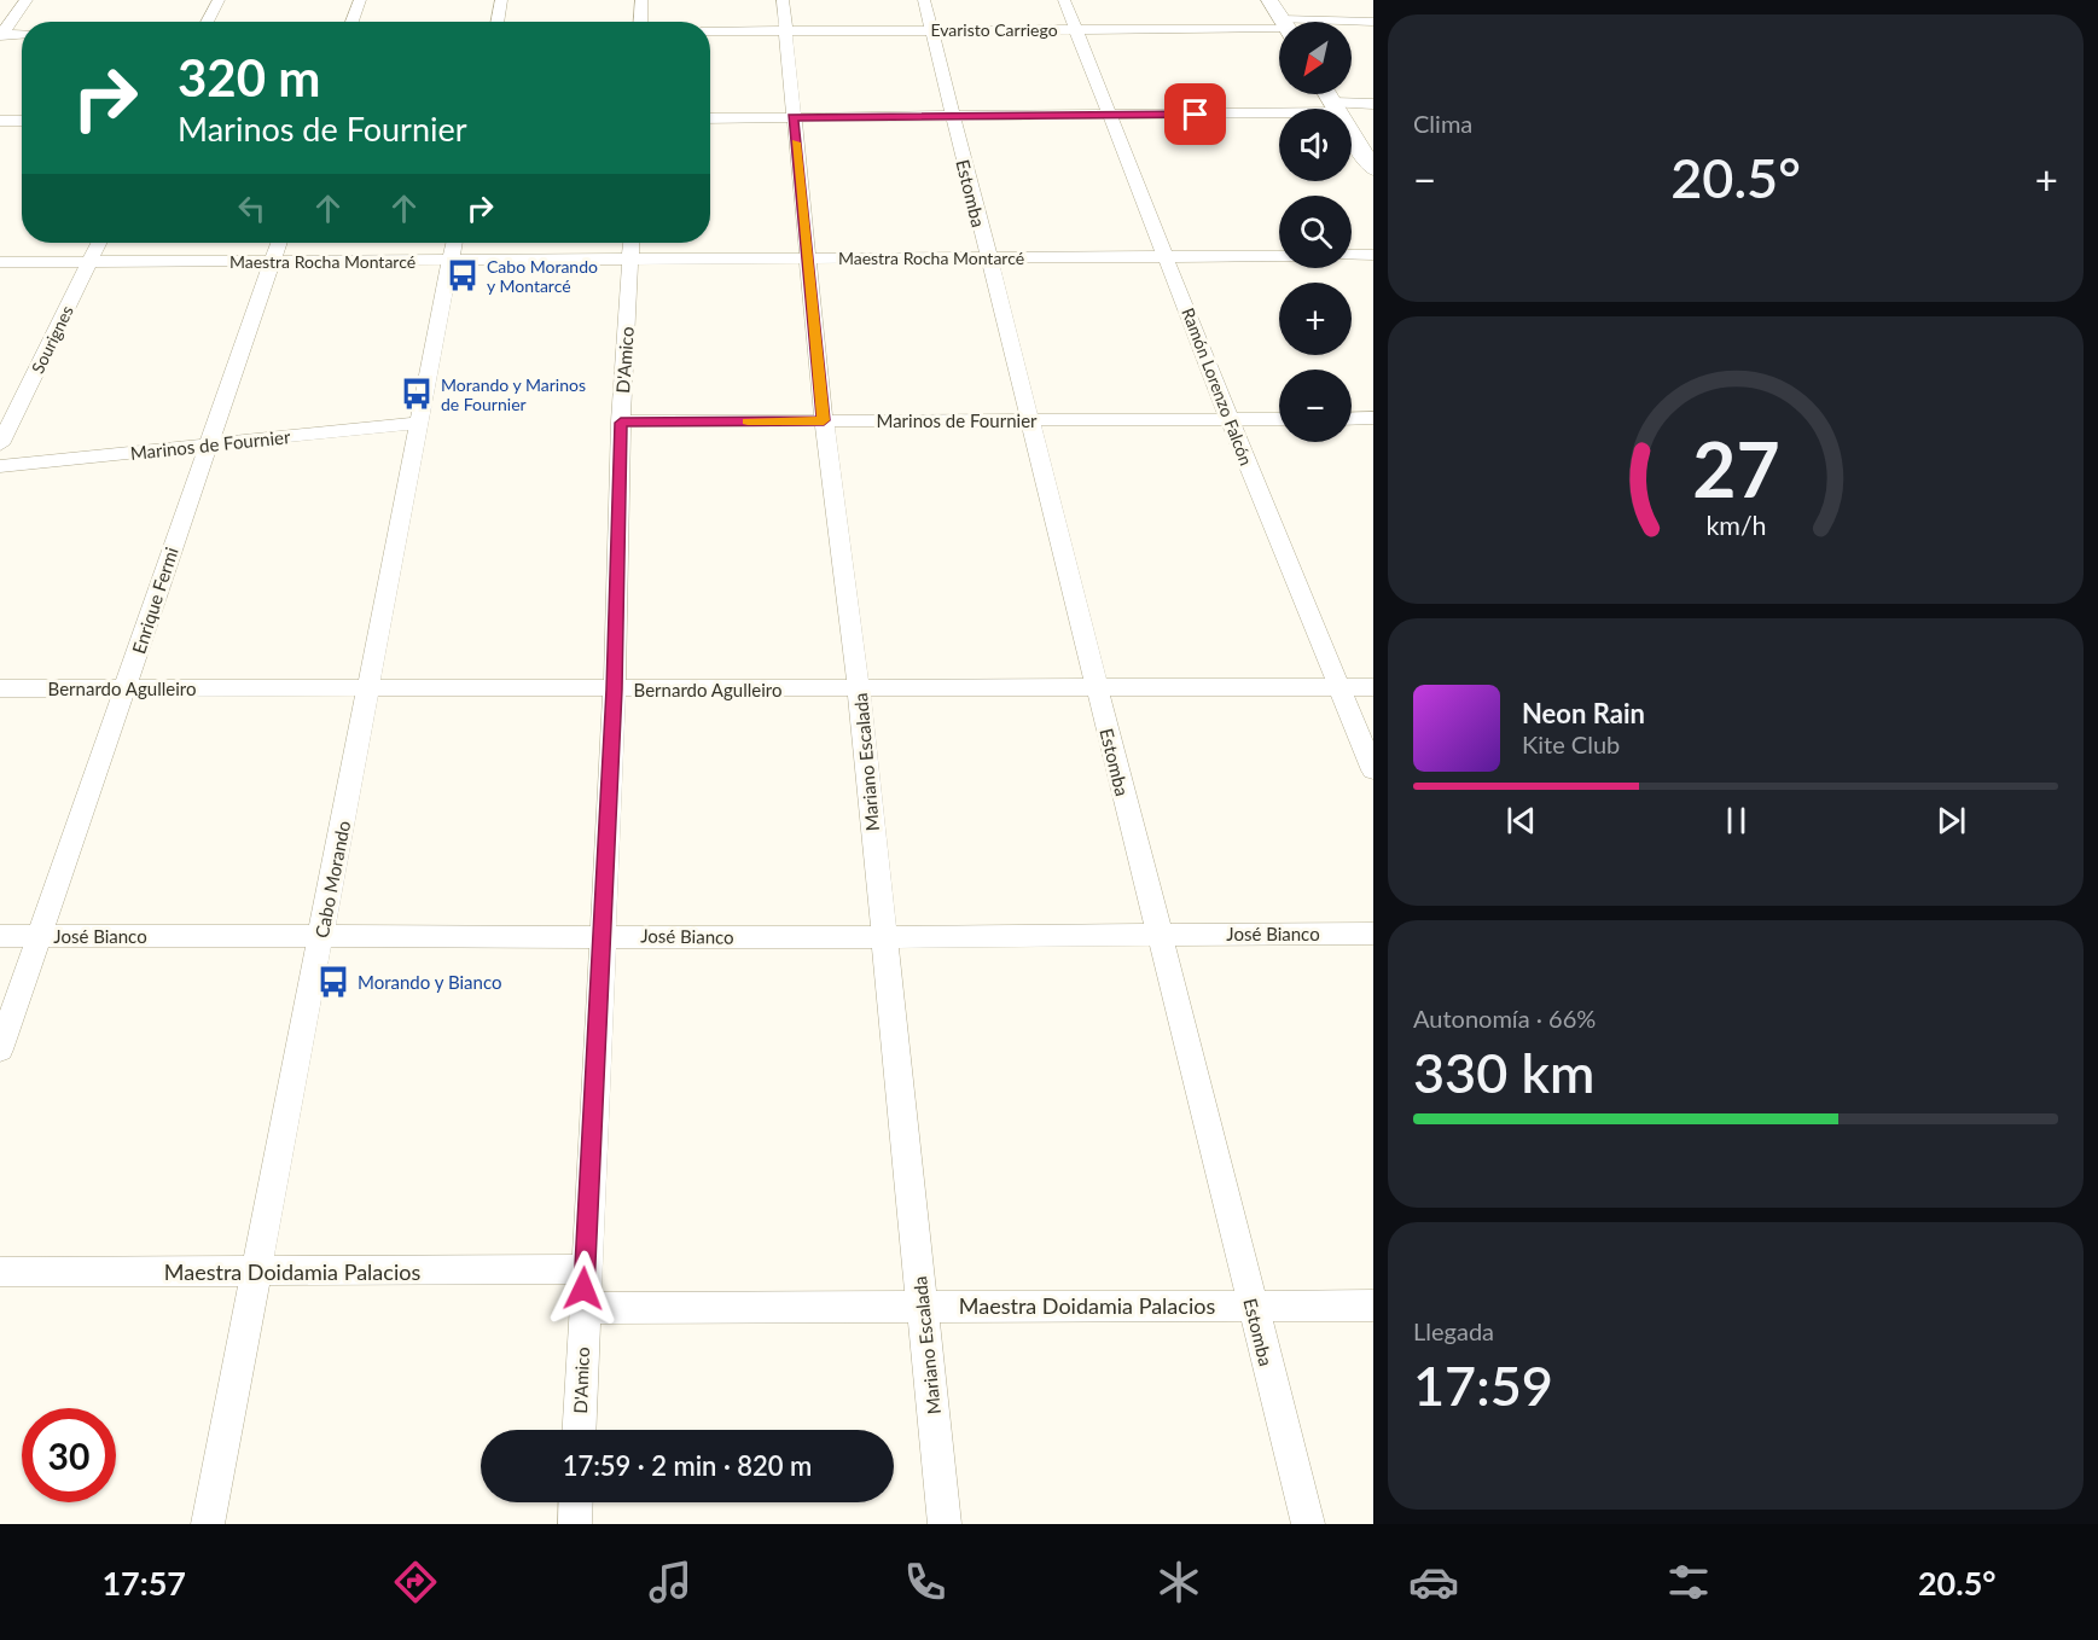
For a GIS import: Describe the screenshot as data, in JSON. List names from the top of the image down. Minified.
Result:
{"streets":{"street":["Evaristo Carriego","Estomba","Maestra Rocha Montarcé","Sourignes","D'Amico","Ramón Lorenzo Falcón","Marinos de Fournier","Enrique Fermi","Bernardo Agulleiro","Mariano Escalada","Cabo Morando","José Bianco","Maestra Doidamia Palacios"]},"crossings":[["Evaristo Carriego","Estomba"],["Evaristo Carriego","Ramón Lorenzo Falcón"],["Evaristo Carriego","Mariano Escalada"],["Estomba","Maestra Rocha Montarcé"],["Estomba","Marinos de Fournier"],["Estomba","Bernardo Agulleiro"],["Estomba","José Bianco"],["Estomba","Maestra Doidamia Palacios"],["Maestra Rocha Montarcé","Sourignes"],["Maestra Rocha Montarcé","D'Amico"],["Maestra Rocha Montarcé","Ramón Lorenzo Falcón"],["Maestra Rocha Montarcé","Enrique Fermi"],["Maestra Rocha Montarcé","Mariano Escalada"],["Maestra Rocha Montarcé","Cabo Morando"],["D'Amico","Marinos de Fournier"],["D'Amico","Bernardo Agulleiro"],["D'Amico","José Bianco"],["D'Amico","Maestra Doidamia Palacios"],["Ramón Lorenzo Falcón","Marinos de Fournier"],["Ramón Lorenzo Falcón","Bernardo Agulleiro"],["Marinos de Fournier","Enrique Fermi"],["Marinos de Fournier","Mariano Escalada"],["Marinos de Fournier","Cabo Morando"],["Enrique Fermi","Bernardo Agulleiro"],["Enrique Fermi","José Bianco"],["Bernardo Agulleiro","Mariano Escalada"],["Bernardo Agulleiro","Cabo Morando"],["Mariano Escalada","José Bianco"],["Mariano Escalada","Maestra Doidamia Palacios"],["Cabo Morando","José Bianco"],["Cabo Morando","Maestra Doidamia Palacios"]],"places":{"bus stop":["Cabo Morando y Montarcé","Morando y Marinos de Fournier","Morando y Bianco"]},"north":"bottom left","page":{"tile":["Clima",["Autonomía · 66%","330 km"],["Llegada","17:59"]],"map_buttons":["+","−"],"turn":["320 m","Marinos de Fournier"],"heat":["−","20.5°","+"],"song":["Neon Rain","Kite Club"],"limit":"30","trip":"17:59 · 2 min · 820 m","tabs":["17:57","20.5°"],"gauge":["27","km/h"]}}
